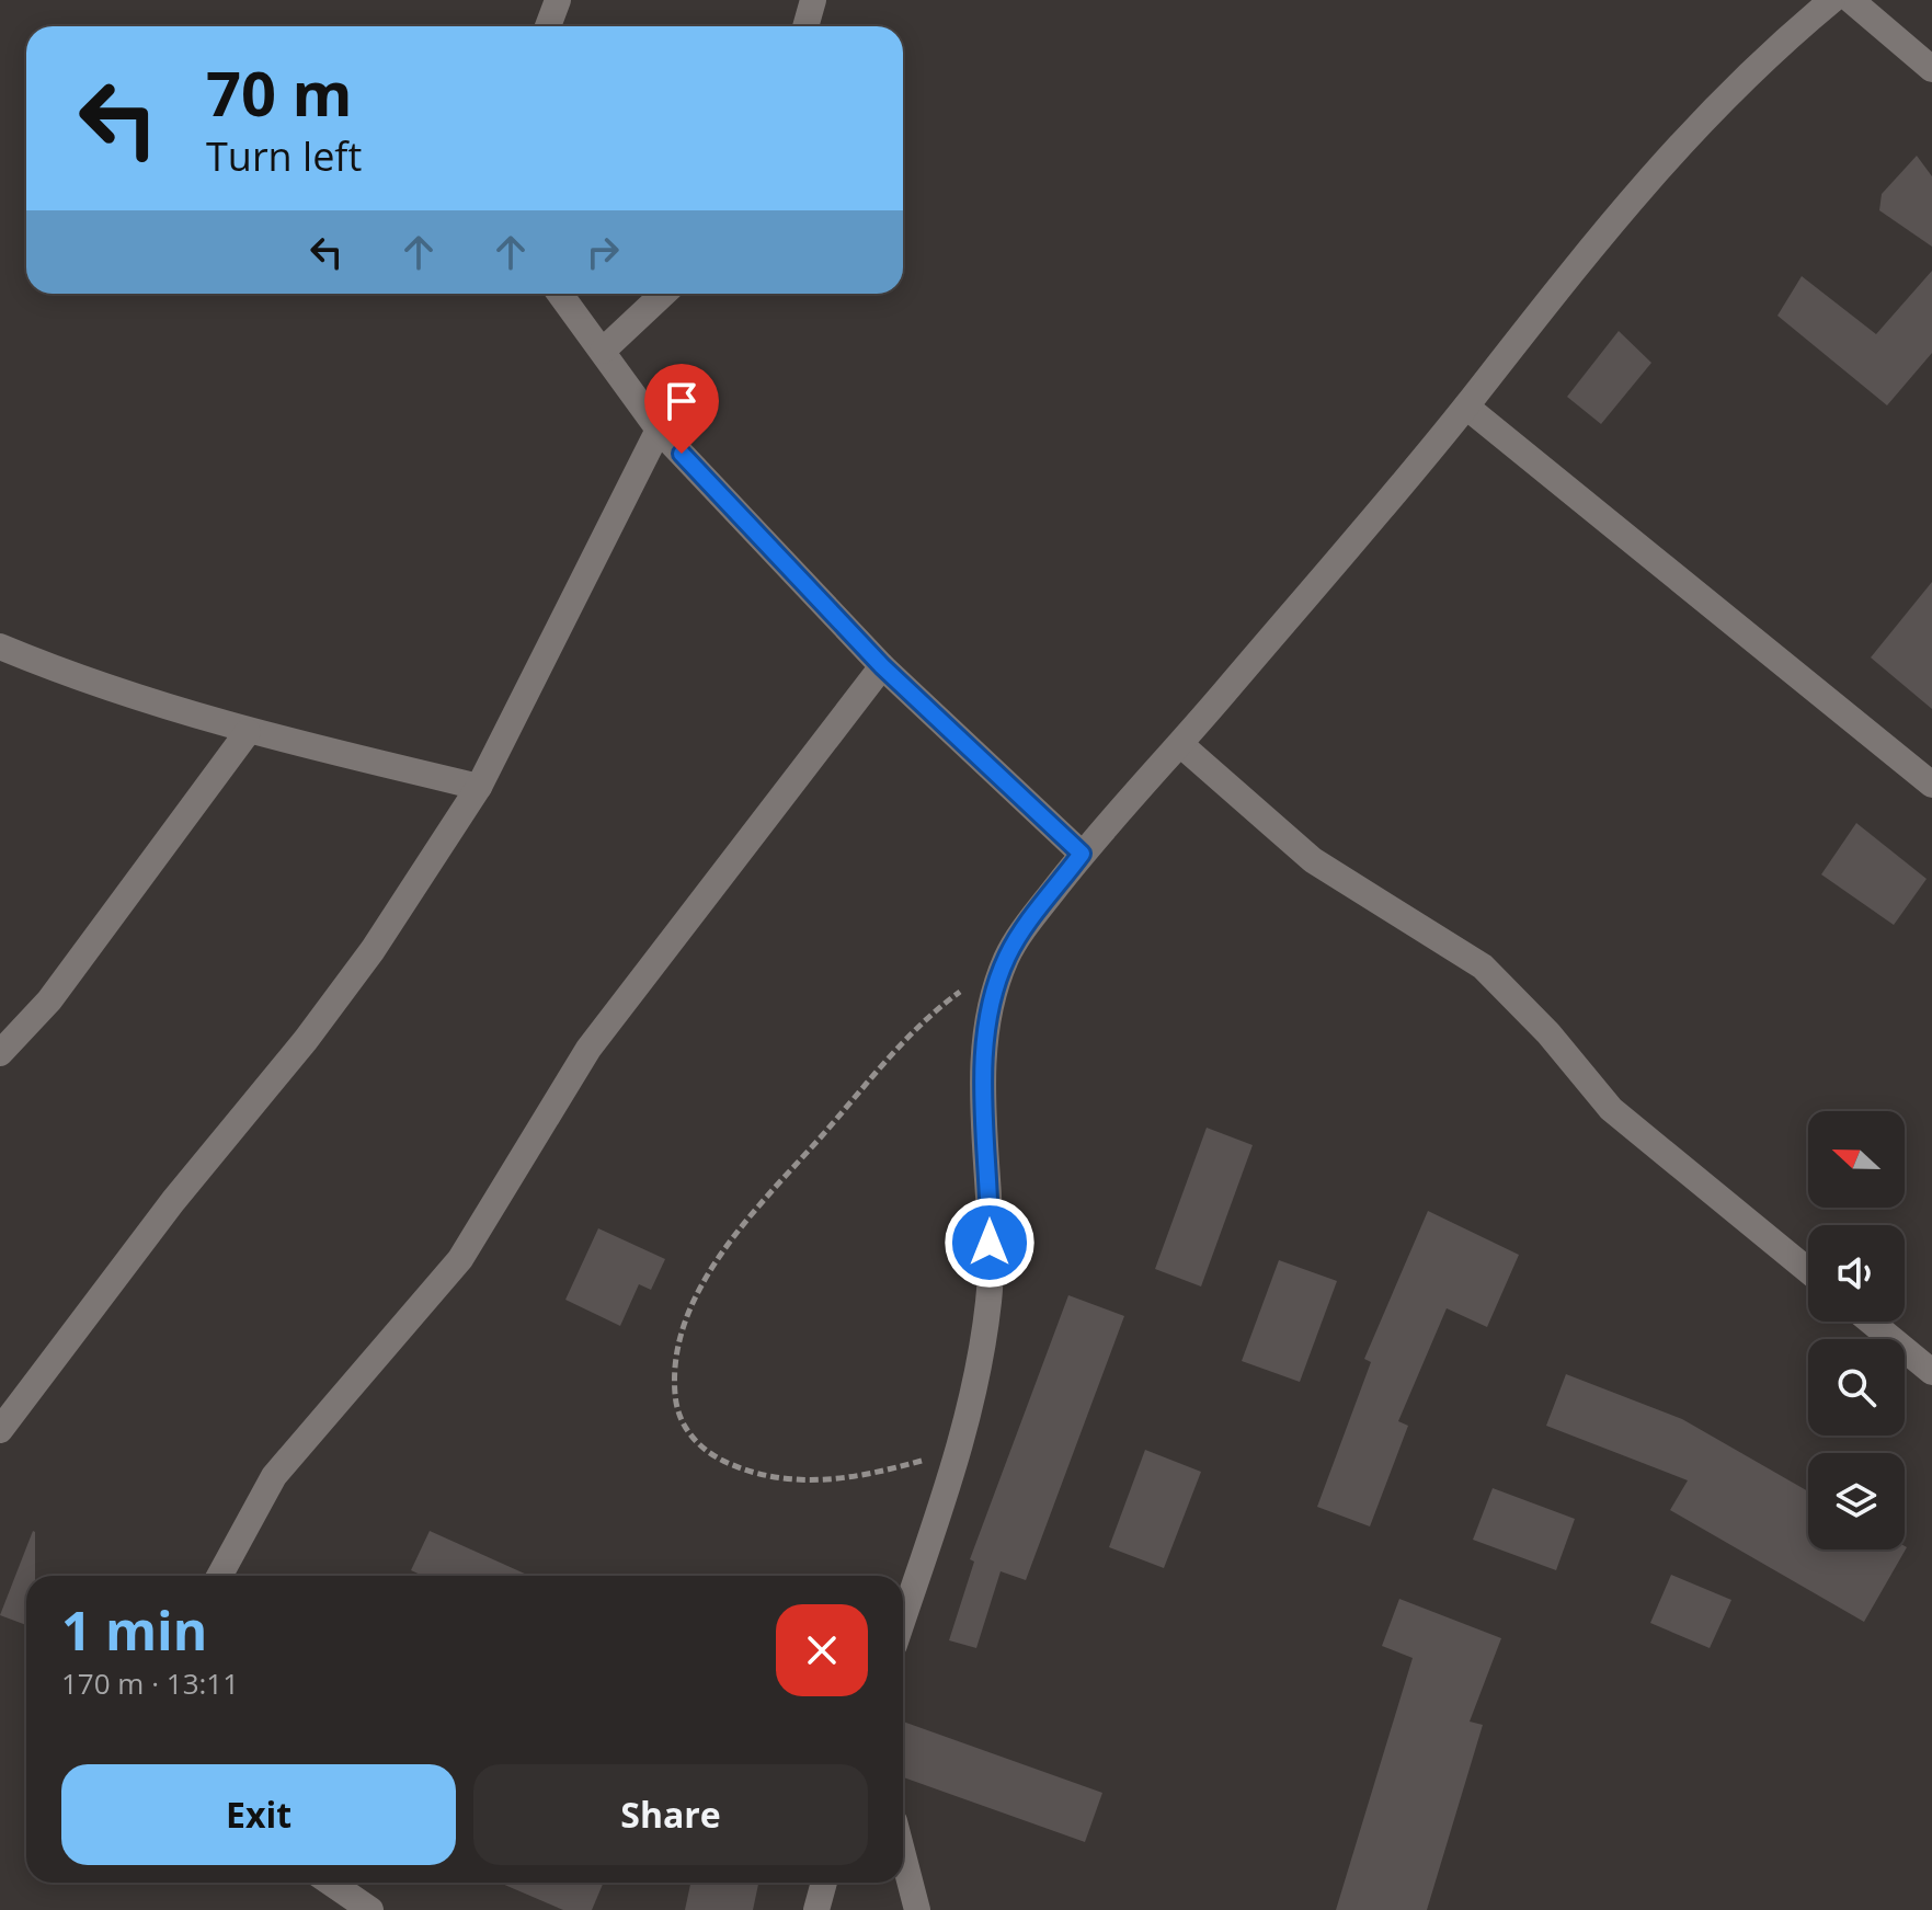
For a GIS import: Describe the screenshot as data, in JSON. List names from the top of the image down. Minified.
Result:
{"north":"left","page":{"turn":["70 m","Turn left"],"heading":["1 min","170 m · 13:11"],"buttons":["Exit","Share"]}}
